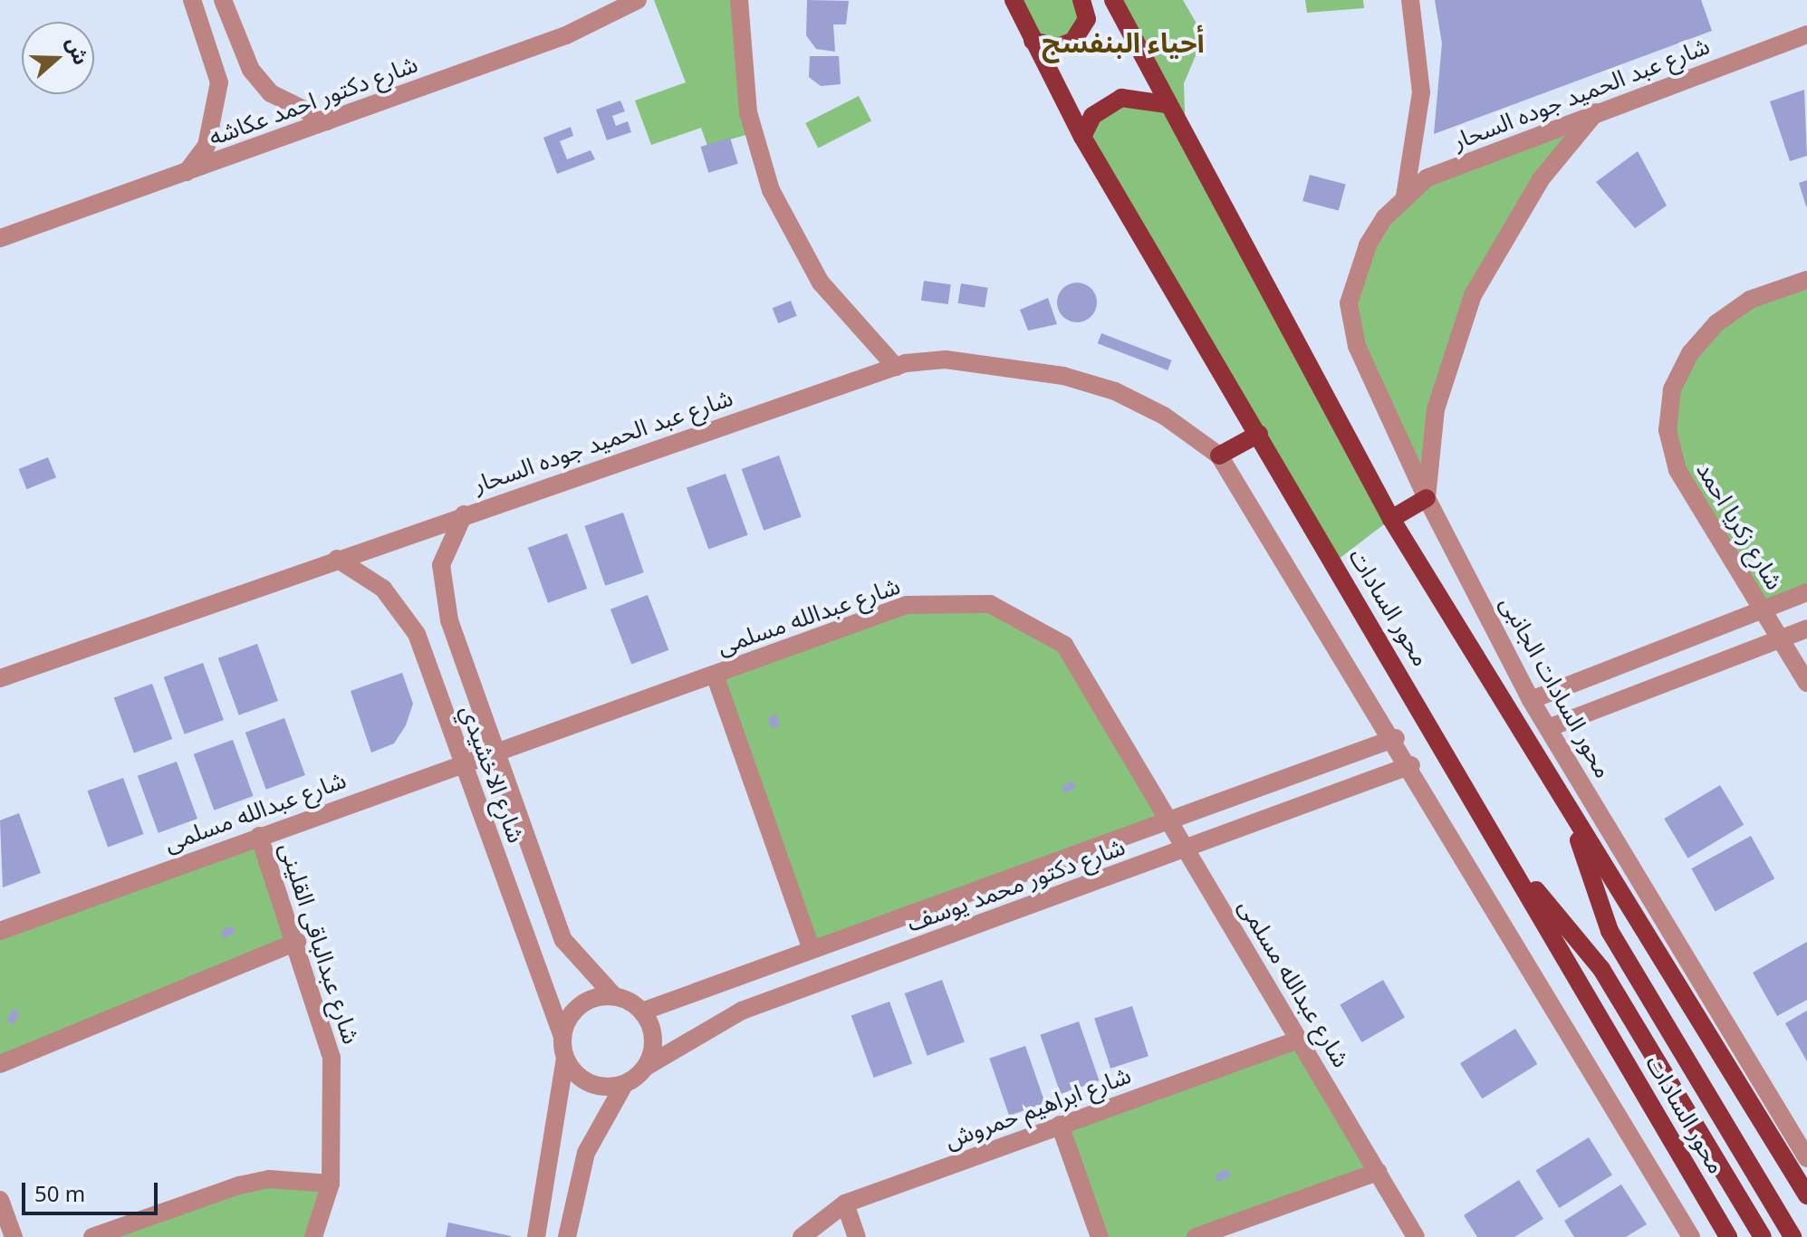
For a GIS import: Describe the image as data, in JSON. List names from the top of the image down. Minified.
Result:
{"streets":{"main road":["محور السادات"],"street":["شارع عبد الحميد جوده السحار","شارع دكتور احمد عكاشه","شارع زكريا احمد","شارع عبدالله مسلمى","محور السادات الجانبى","شارع الاخشيدي","شارع دكتور محمد يوسف","شارع عبدالباقى القلينى","شارع ابراهيم حمروش"]},"crossings":[["شارع عبد الحميد جوده السحار","محور السادات الجانبى"],["شارع عبد الحميد جوده السحار","شارع الاخشيدي"],["شارع عبدالله مسلمى","شارع الاخشيدي"],["شارع عبدالله مسلمى","شارع دكتور محمد يوسف"],["شارع عبدالله مسلمى","شارع عبدالباقى القلينى"],["شارع عبدالله مسلمى","شارع ابراهيم حمروش"],["شارع الاخشيدي","شارع دكتور محمد يوسف"]],"districts":["أحياء البنفسج"],"scale_bar":"50 m","north":"right"}
